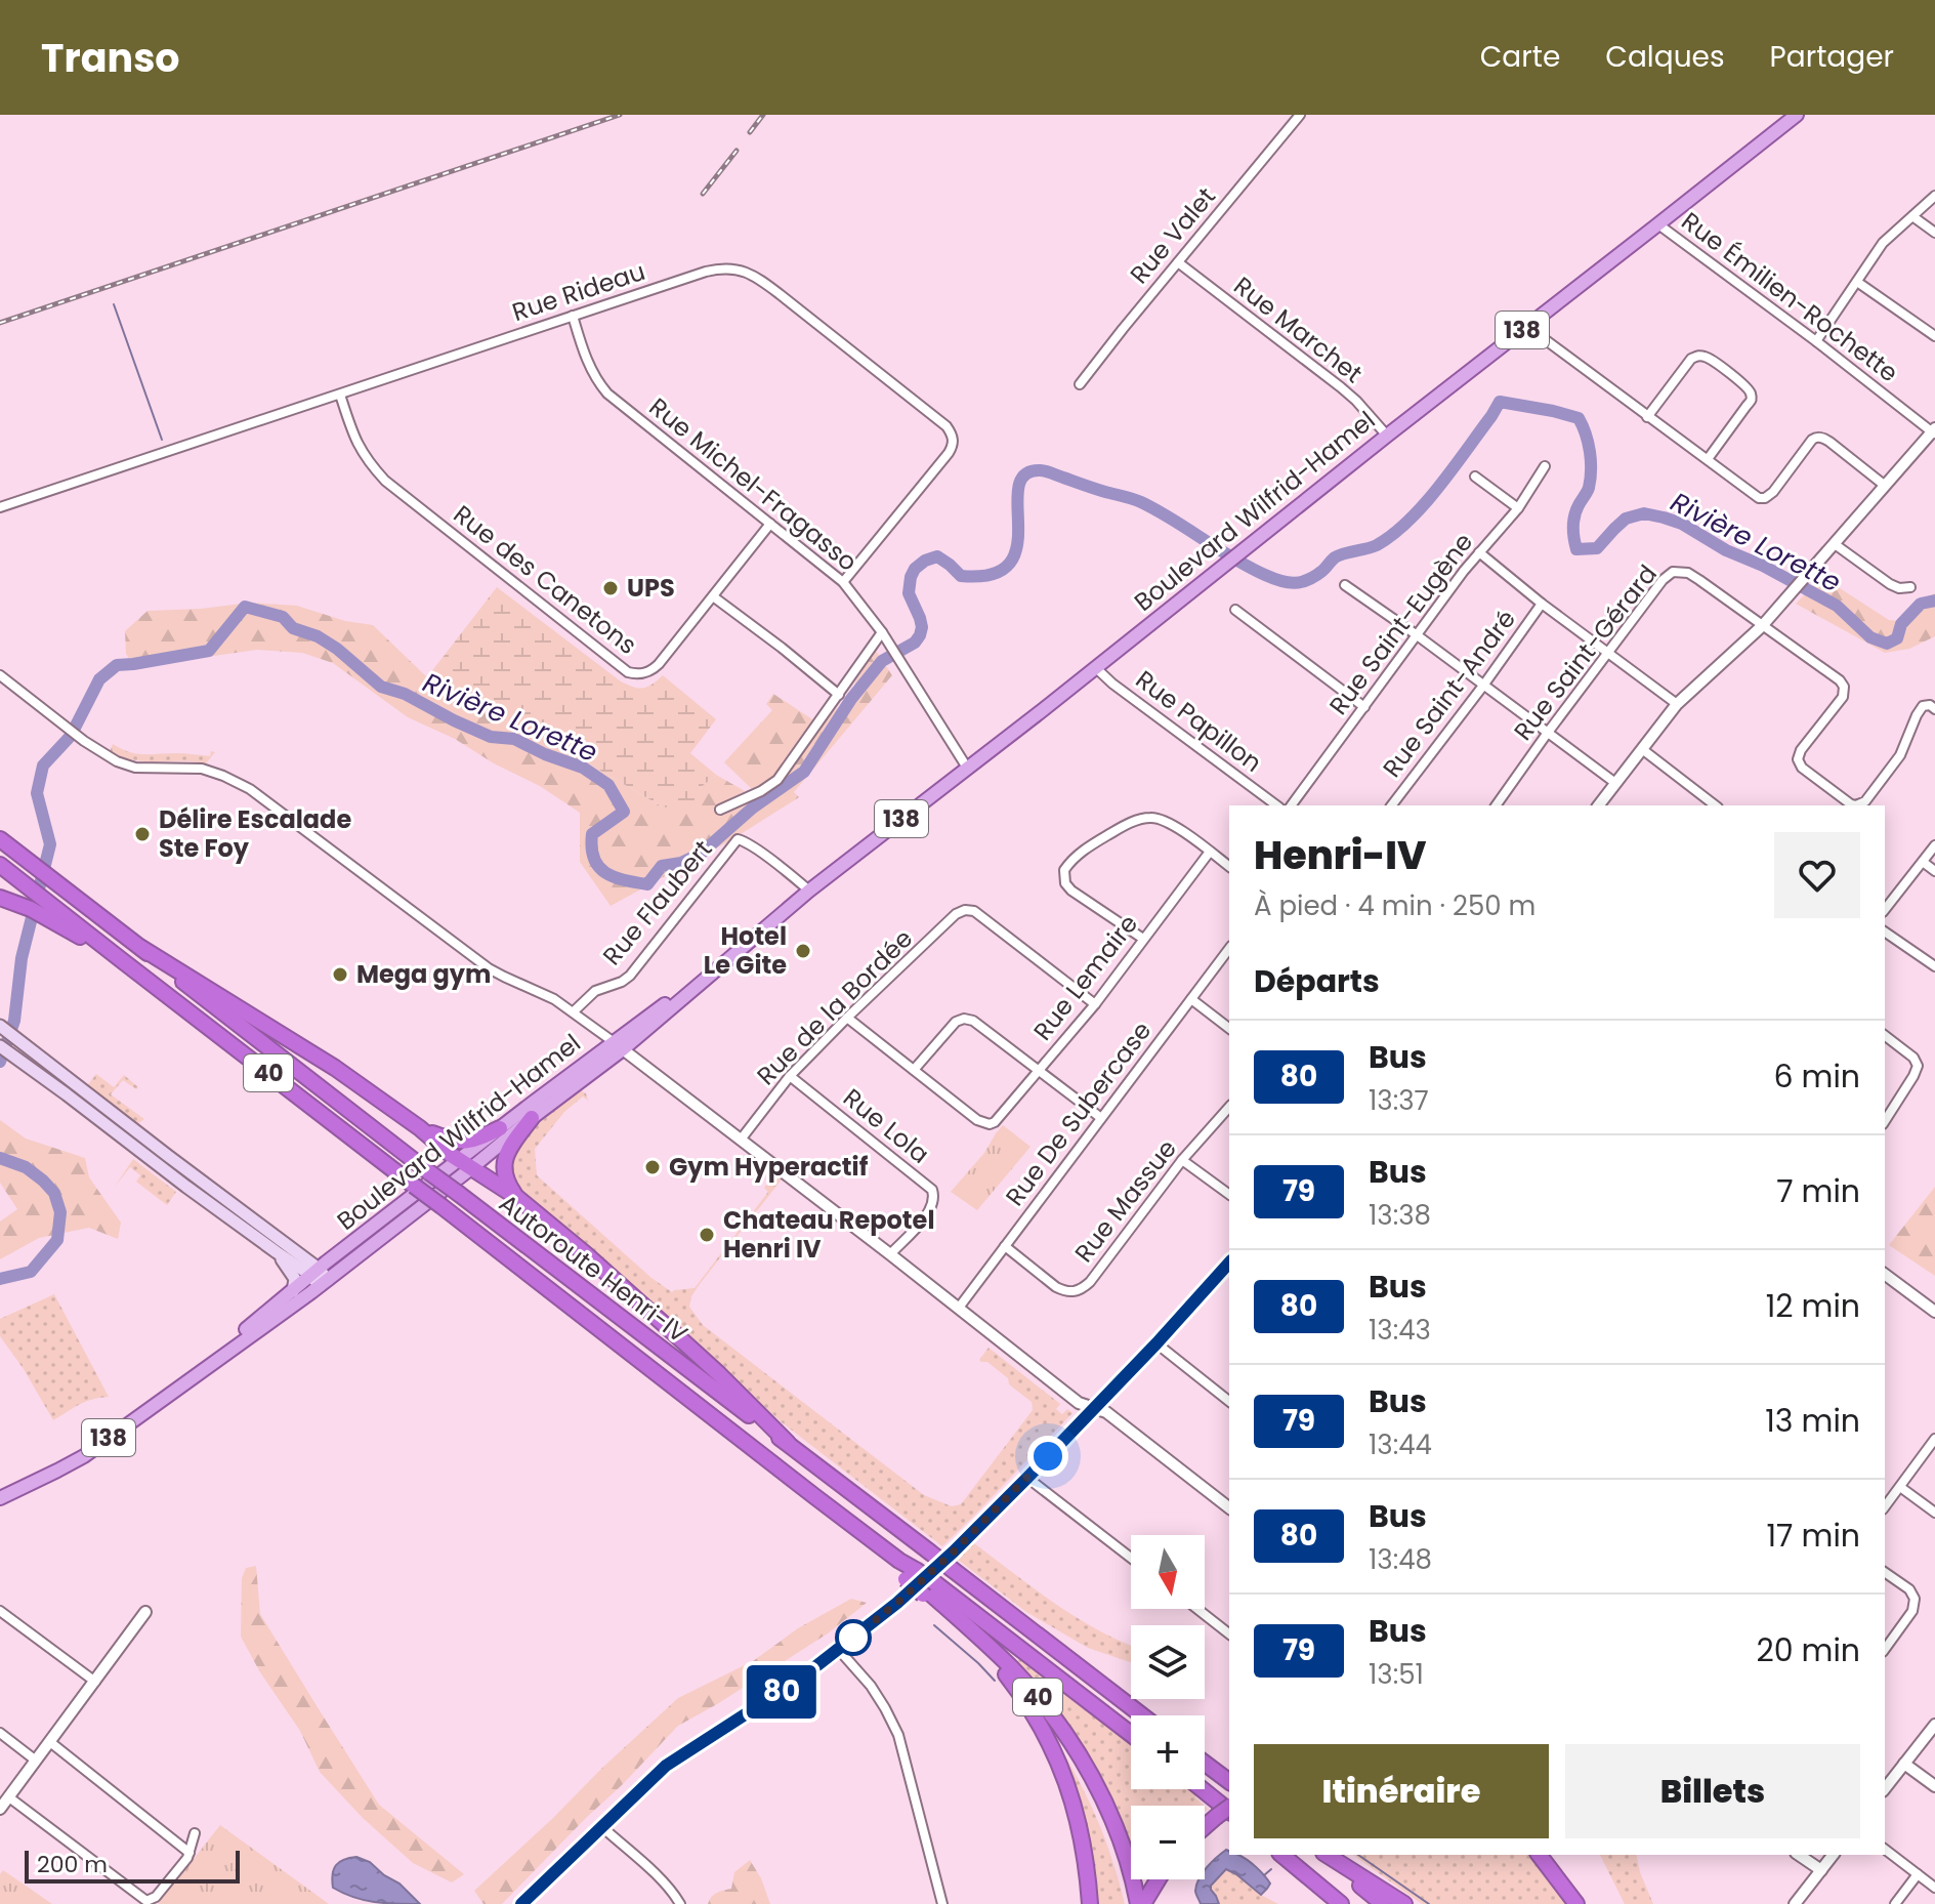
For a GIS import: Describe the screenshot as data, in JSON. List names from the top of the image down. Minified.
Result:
{"streets":{"highway":["40","Autoroute Henri-IV"],"main road":["138","Boulevard Wilfrid-Hamel"],"street":["Rue Valet","Rue Rideau","Rue Émilien-Rochette","Rue Marchet","Rue Michel-Fragasso","Rue des Canetons","Rue Saint-Eugène","Rue Saint-Gérard","Rue Saint-André","Rue Papillon","Rue Flaubert","Rue Lemaire","Rue de la Bordée","Rue De Subercase","Rue Lola","Rue Massue"]},"crossings":[["Rue Valet","Rue Marchet"],["Rue Rideau","Rue Michel-Fragasso"],["Rue Rideau","Rue des Canetons"],["Rue Émilien-Rochette","Boulevard Wilfrid-Hamel"],["Rue Marchet","Boulevard Wilfrid-Hamel"],["Rue Michel-Fragasso","Boulevard Wilfrid-Hamel"],["Rue Michel-Fragasso","Rue des Canetons"],["Boulevard Wilfrid-Hamel","Rue Papillon"],["Boulevard Wilfrid-Hamel","Rue Flaubert"],["Rue Lemaire","Rue de la Bordée"],["Rue de la Bordée","Rue Lola"],["Rue De Subercase","Rue Massue"]],"water":["Rivière Lorette"],"places":["UPS","Délire Escalade Ste Foy","Hotel Le Gite","Mega gym","Gym Hyperactif","Chateau Repotel Henri IV"],"lines":["bus line 80"],"scale_bar":"200 m","north":"bottom","page":{"header":"Transo","nav":["Carte","Calques","Partager"],"on_map":"80","heading":[["Henri-IV","À pied · 4 min · 250 m"],"Départs"],"list":[{"mark":"80","name":"Bus","note":"13:37","value":"6 min"},{"mark":"79","name":"Bus","note":"13:38","value":"7 min"},{"mark":"80","name":"Bus","note":"13:43","value":"12 min"},{"mark":"79","name":"Bus","note":"13:44","value":"13 min"},{"mark":"80","name":"Bus","note":"13:48","value":"17 min"},{"mark":"79","name":"Bus","note":"13:51","value":"20 min"}],"map_buttons":["+","−"],"buttons":["Itinéraire","Billets"],"scale":"200 m"}}
